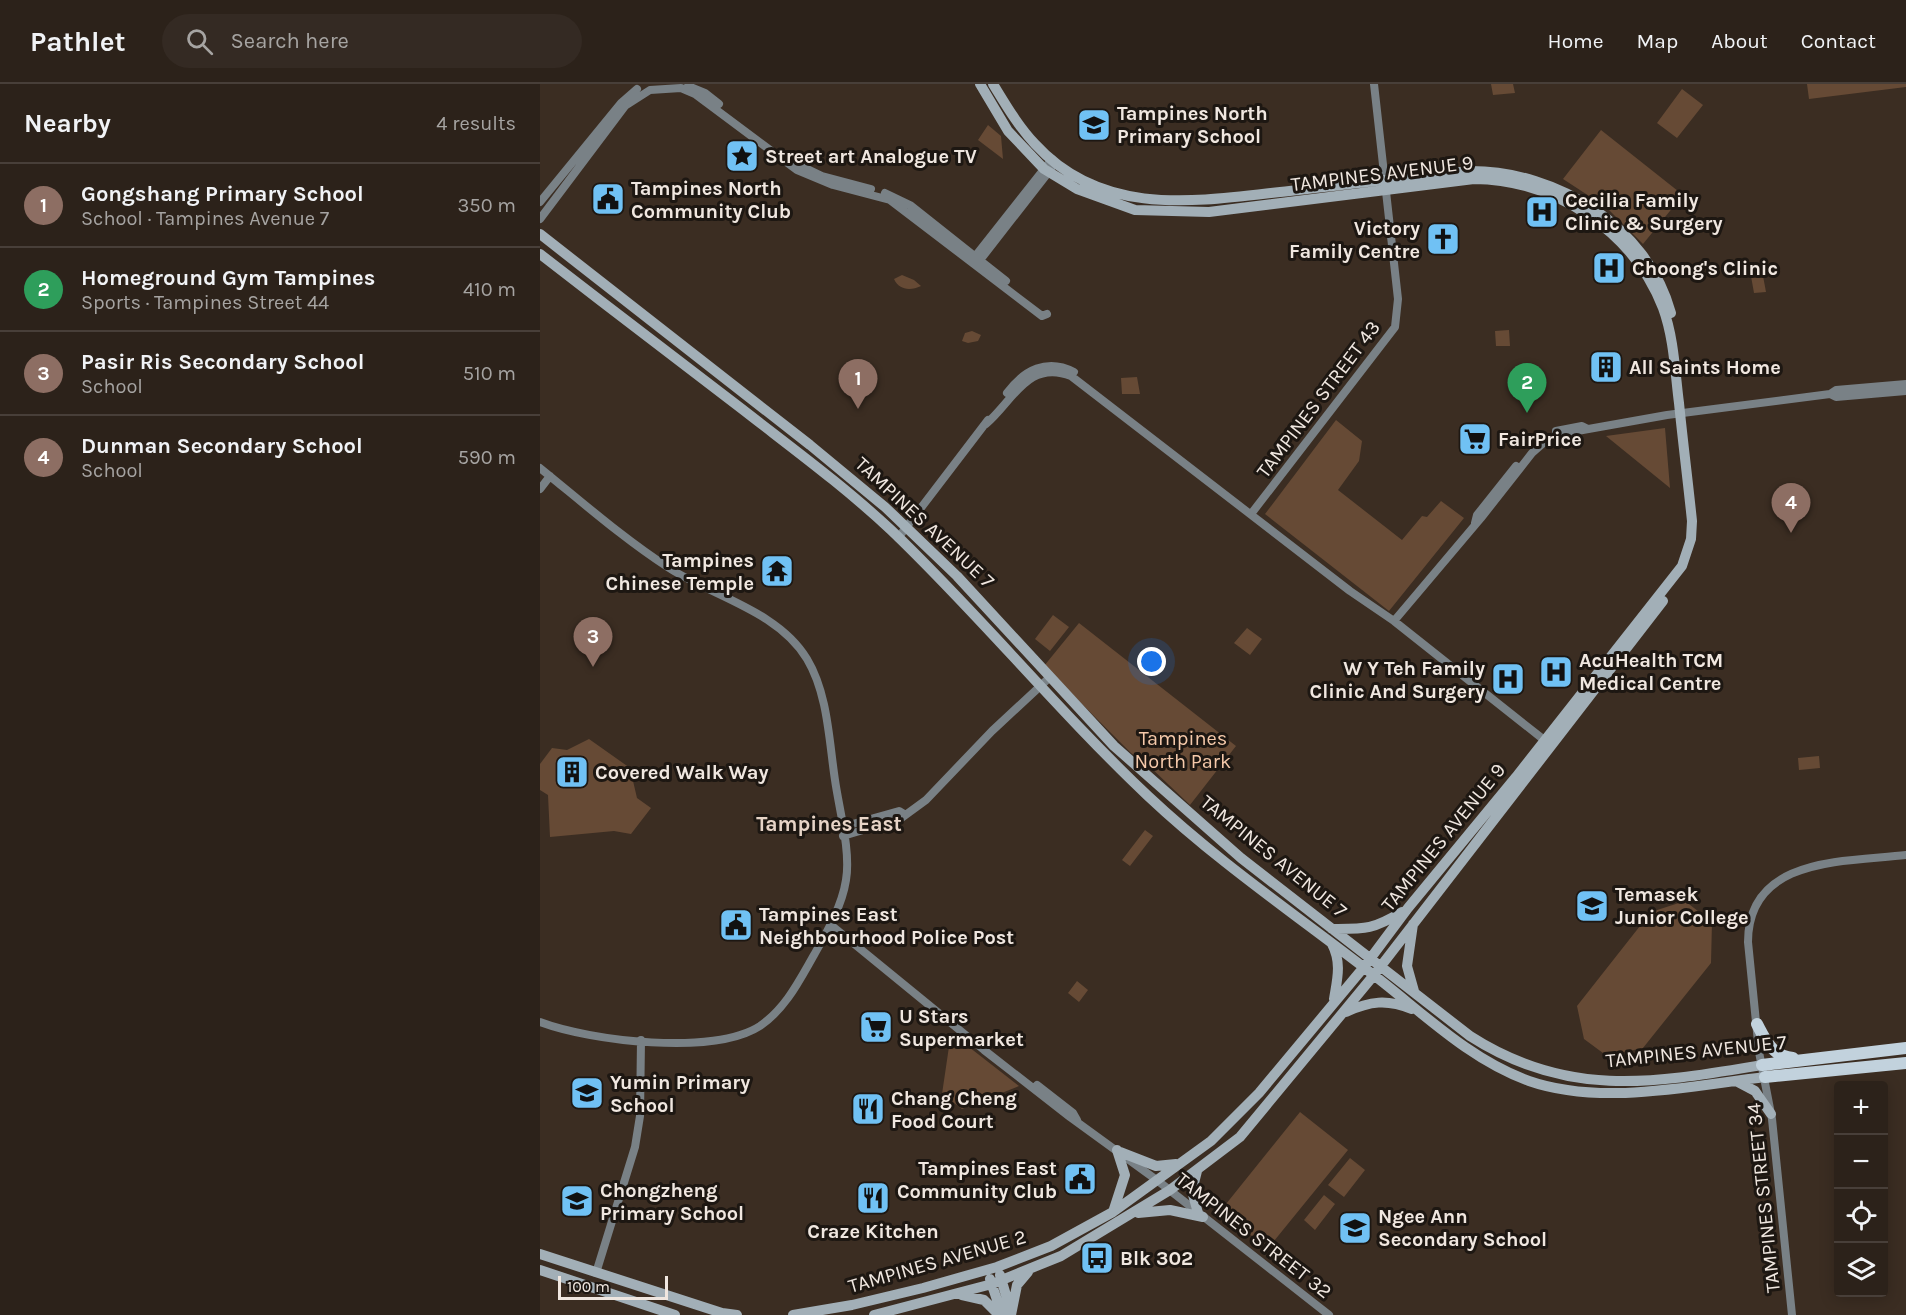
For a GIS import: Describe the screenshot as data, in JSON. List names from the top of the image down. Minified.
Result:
{"streets":{"main road":["TAMPINES AVENUE 9","TAMPINES AVENUE 7","TAMPINES AVENUE 2"],"street":["TAMPINES STREET 43","TAMPINES STREET 34","TAMPINES STREET 32"]},"crossings":[["TAMPINES AVENUE 9","TAMPINES STREET 43"],["TAMPINES AVENUE 9","TAMPINES AVENUE 7"],["TAMPINES AVENUE 9","TAMPINES AVENUE 2"],["TAMPINES AVENUE 7","TAMPINES STREET 34"],["TAMPINES AVENUE 7","TAMPINES AVENUE 2"],["TAMPINES STREET 32","TAMPINES AVENUE 2"]],"districts":["Tampines East"],"parks":["Tampines North Park"],"places":{"school or university":["Tampines North Primary School","Temasek Junior College","Yumin Primary School","Chongzheng Primary School","Ngee Ann Secondary School"],"place":["Street art Analogue TV"],"public building":["Tampines North Community Club","Tampines East Neighbourhood Police Post","Tampines East Community Club"],"hospital":["Cecilia Family Clinic & Surgery","Choong's Clinic","AcuHealth TCM Medical Centre","W Y Teh Family Clinic And Surgery"],"church":["Victory Family Centre"],"building":["All Saints Home","Covered Walk Way"],"supermarket":["FairPrice","U Stars Supermarket"],"temple":["Tampines Chinese Temple"],"restaurant":["Chang Cheng Food Court","Craze Kitchen"],"bus stop":["Blk 302"]},"scale_bar":"100 m","page":{"header":"Pathlet","search":"Search here","nav":["Home","Map","About","Contact"],"heading":["Nearby","4 results"],"list":[{"mark":"1","name":"Gongshang Primary School","note":"School · Tampines Avenue 7","value":"350 m"},{"mark":"2","name":"Homeground Gym Tampines","note":"Sports · Tampines Street 44","value":"410 m"},{"mark":"3","name":"Pasir Ris Secondary School","note":"School","value":"510 m"},{"mark":"4","name":"Dunman Secondary School","note":"School","value":"590 m"}],"pins":["1","2","4","3"],"map_buttons":["+","−"],"scale":"100 m"}}
